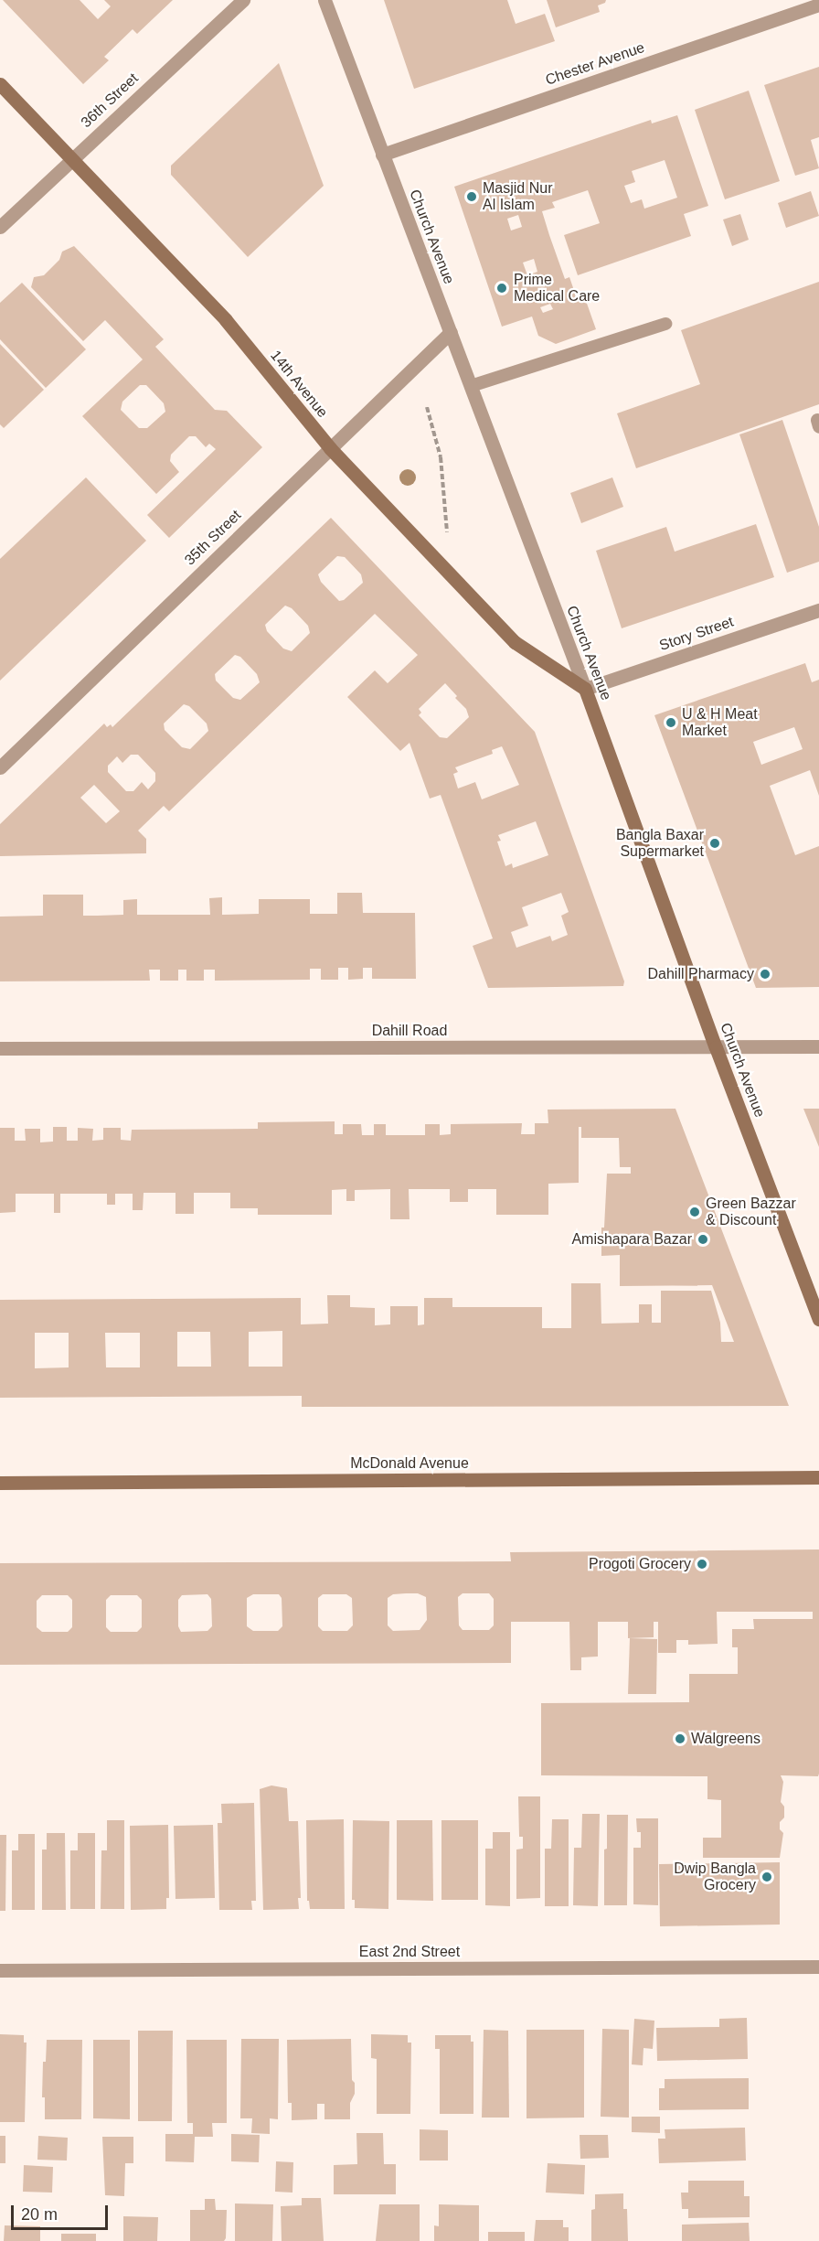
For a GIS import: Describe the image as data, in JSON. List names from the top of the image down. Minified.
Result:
{"streets":{"main road":["Church Avenue","14th Avenue","McDonald Avenue"],"street":["Chester Avenue","36th Street","35th Street","Story Street","Dahill Road","East 2nd Street"]},"crossings":[["Chester Avenue","Church Avenue"],["36th Street","14th Avenue"],["Church Avenue","14th Avenue"],["Church Avenue","35th Street"],["Church Avenue","Story Street"],["Church Avenue","Dahill Road"],["14th Avenue","35th Street"],["14th Avenue","Story Street"]],"places":["Masjid Nur Al Islam","Prime Medical Care","U & H Meat Market","Bangla Baxar Supermarket","Dahill Pharmacy","Green Bazzar & Discount","Amishapara Bazar","Progoti Grocery","Walgreens","Dwip Bangla Grocery"],"scale_bar":"20 m"}
